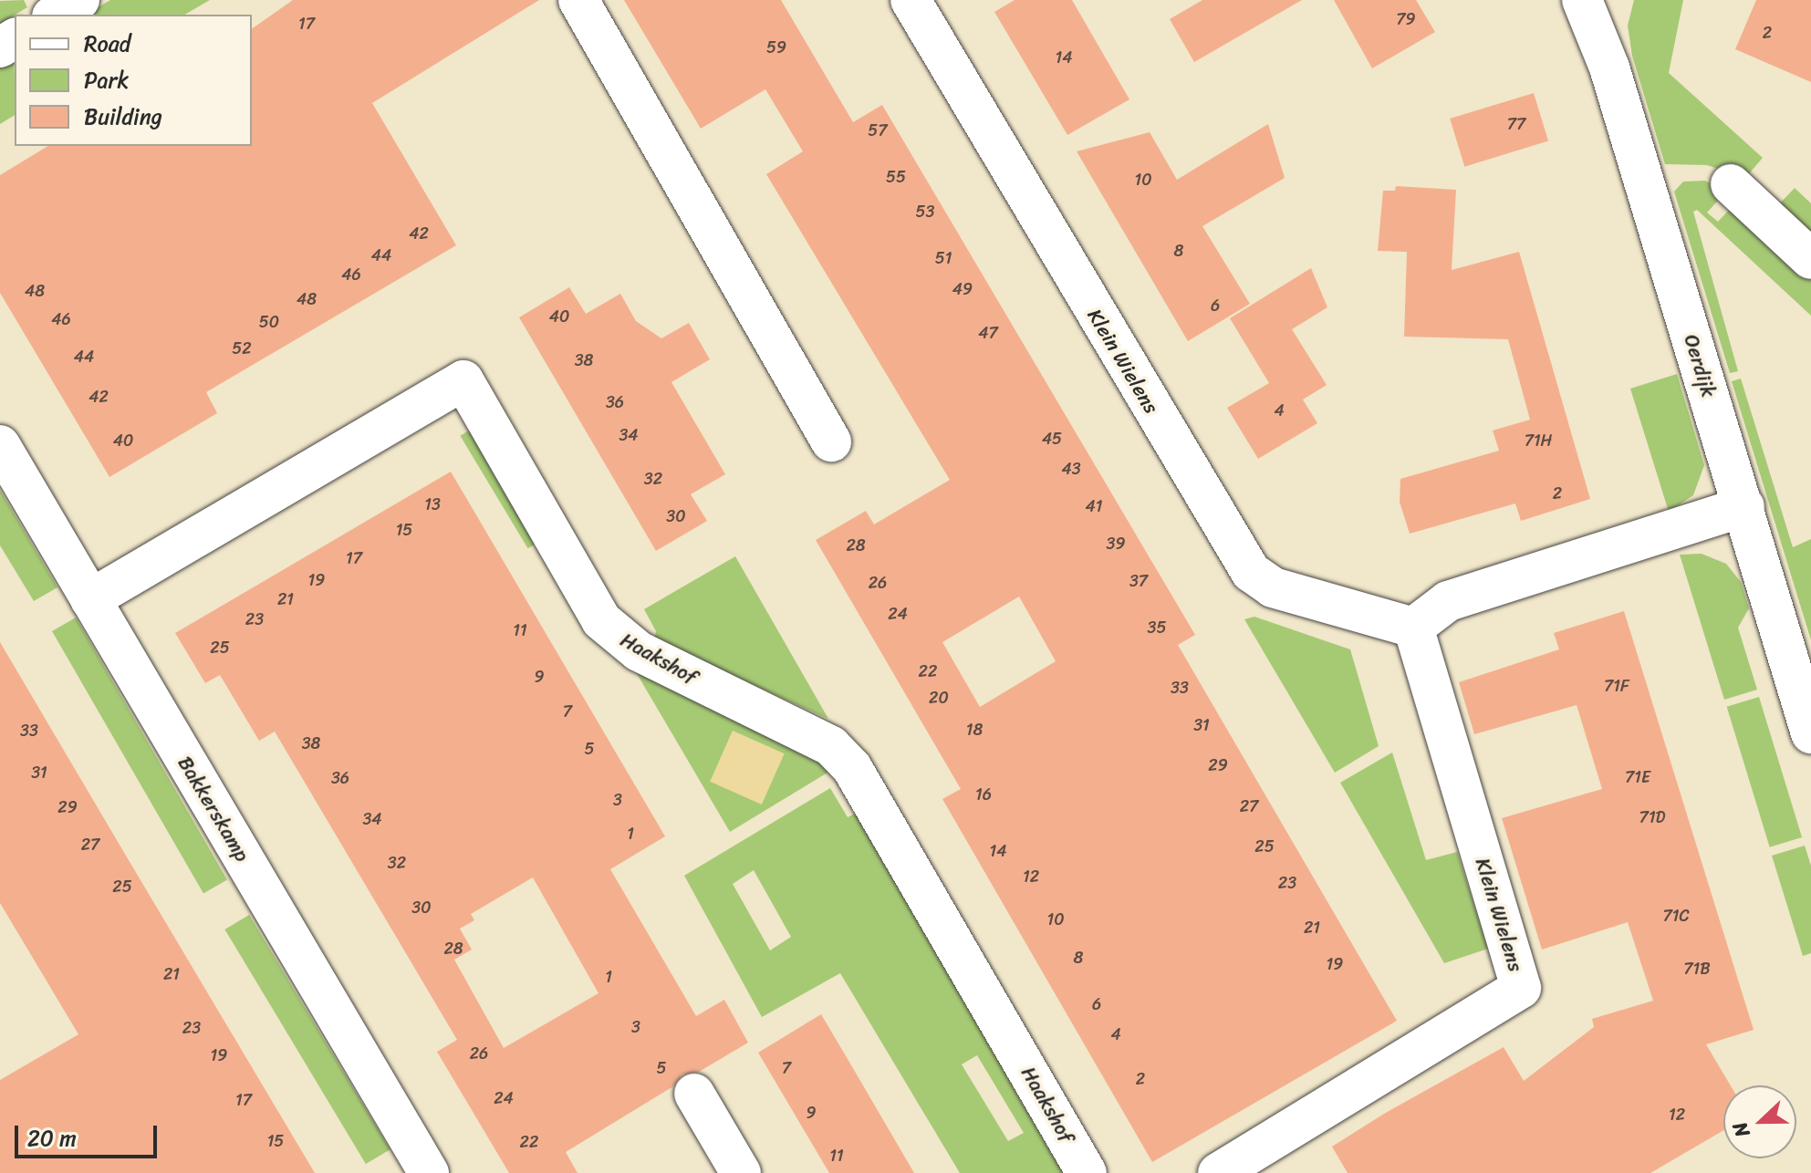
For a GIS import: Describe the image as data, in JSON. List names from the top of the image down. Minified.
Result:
{"streets":{"street":["Klein Wielens","Oerdijk","Haakshof","Bakkerskamp"]},"crossings":[["Haakshof","Bakkerskamp"]],"house_numbers":["79","17","2","59","14","77","57","55","10","53","42","8","44","51","46","49","48","48","6","40","46","50","47","52","44","38","42","36","4","34","45","40","71H","43","32","2","13","41","30","15","39","28","17","19","37","26","21","24","23","35","11","25","22","9","71F","33","20","7","31","18","33","38","5","29","31","71E","36","16","3","27","29","71D","34","1","27","25","14","32","12","23","25","30","71C","10","21","28","8","19","71B","21","1","6","3","23","4","26","19","5","7","2","24","17","9","12","15","22","11"],"legend":["Road","Park","Building"],"scale_bar":"20 m","north":"left"}
